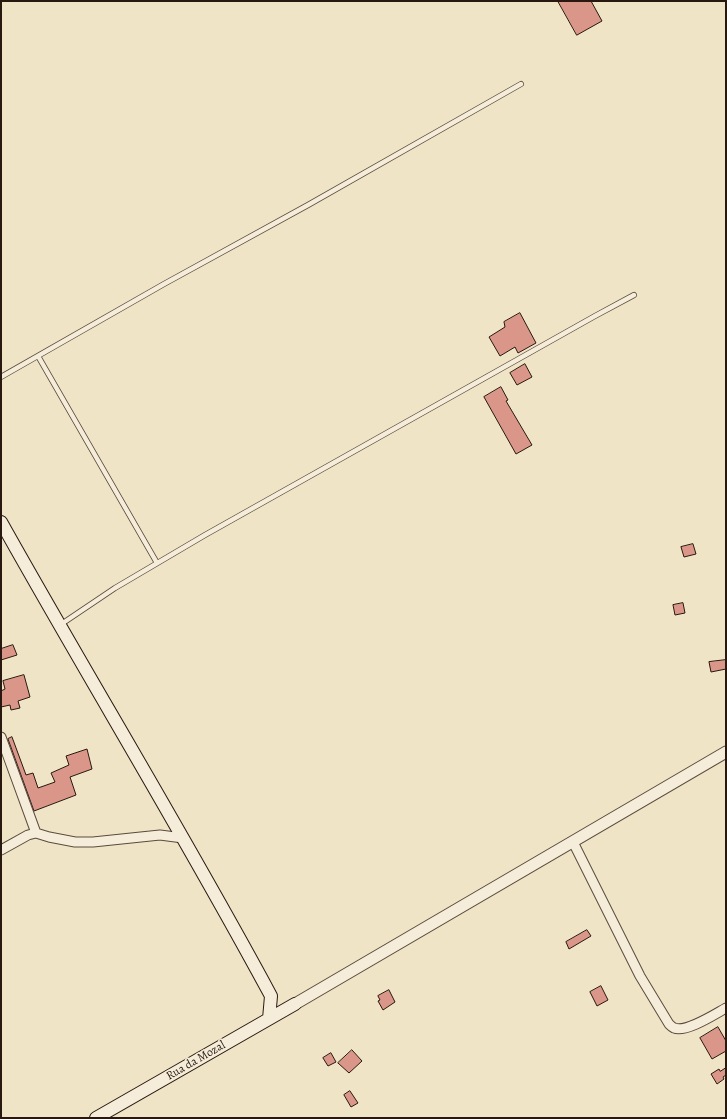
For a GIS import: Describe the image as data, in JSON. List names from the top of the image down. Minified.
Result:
{"streets":{"main road":["Rua da Mozal"]}}
